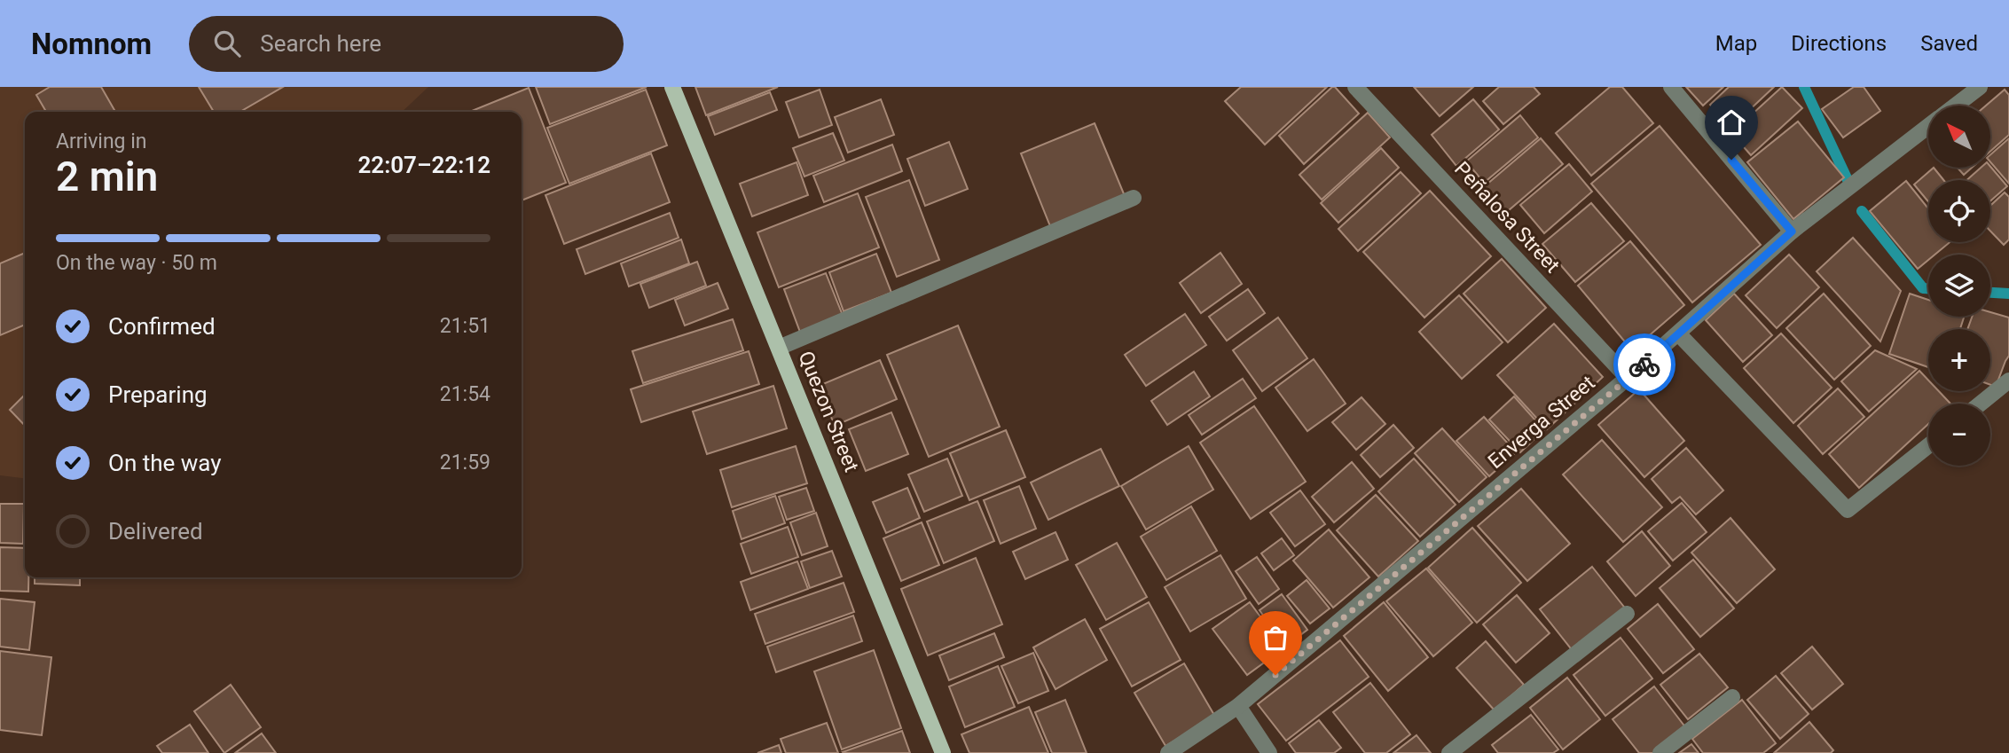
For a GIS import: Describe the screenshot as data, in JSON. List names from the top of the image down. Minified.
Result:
{"streets":{"main road":["Quezon Street"],"street":["Peñalosa Street","Enverga Street"]},"crossings":[["Peñalosa Street","Enverga Street"]],"north":"top left","page":{"header":"Nomnom","search":"Search here","nav":["Map","Directions","Saved"],"map_buttons":["+","−"],"heading":["2 min","Arriving in","22:07–22:12"],"bar":"On the way · 50 m","list":[["Confirmed","21:51"],["Preparing","21:54"],["On the way","21:59"],"Delivered"]}}
